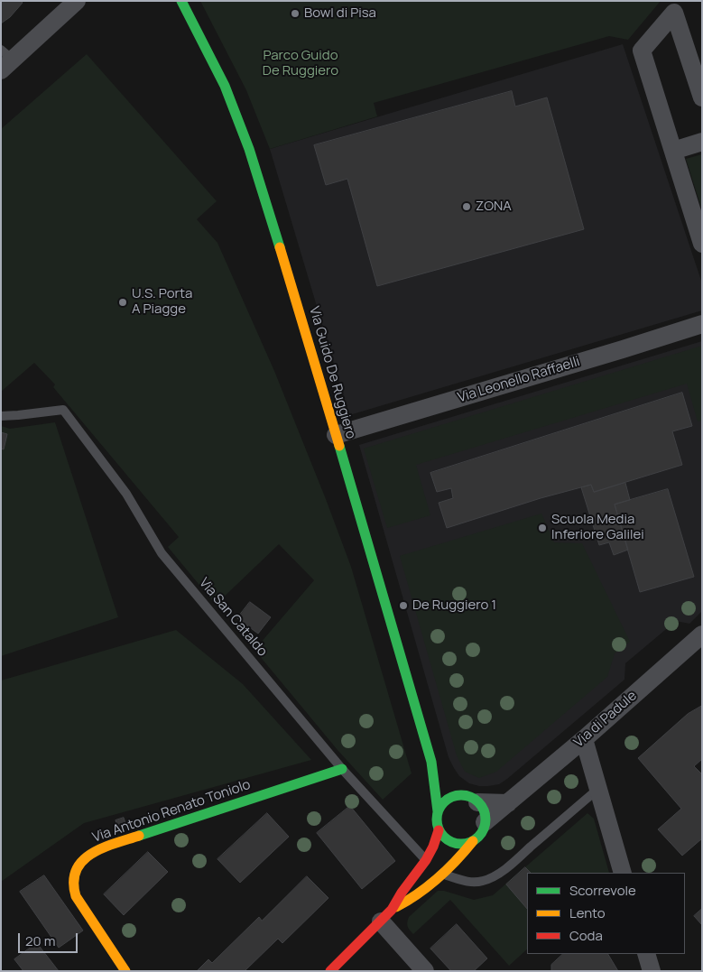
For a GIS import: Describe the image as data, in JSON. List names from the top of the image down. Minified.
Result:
{"streets":{"street":["Via Guido De Ruggiero","Via Leonello Raffaelli","Via di Padule","Via Antonio Renato Toniolo"],"lane":["Via San Cataldo"]},"crossings":[["Via Guido De Ruggiero","Via Leonello Raffaelli"],["Via Guido De Ruggiero","Via di Padule"],["Via San Cataldo","Via Antonio Renato Toniolo"]],"parks":["Parco Guido De Ruggiero"],"places":["Bowl di Pisa","ZONA","U.S. Porta A Piagge","Scuola Media Inferiore Galilei","De Ruggiero 1"],"legend":["Scorrevole","Lento","Coda"],"scale_bar":"20 m"}
